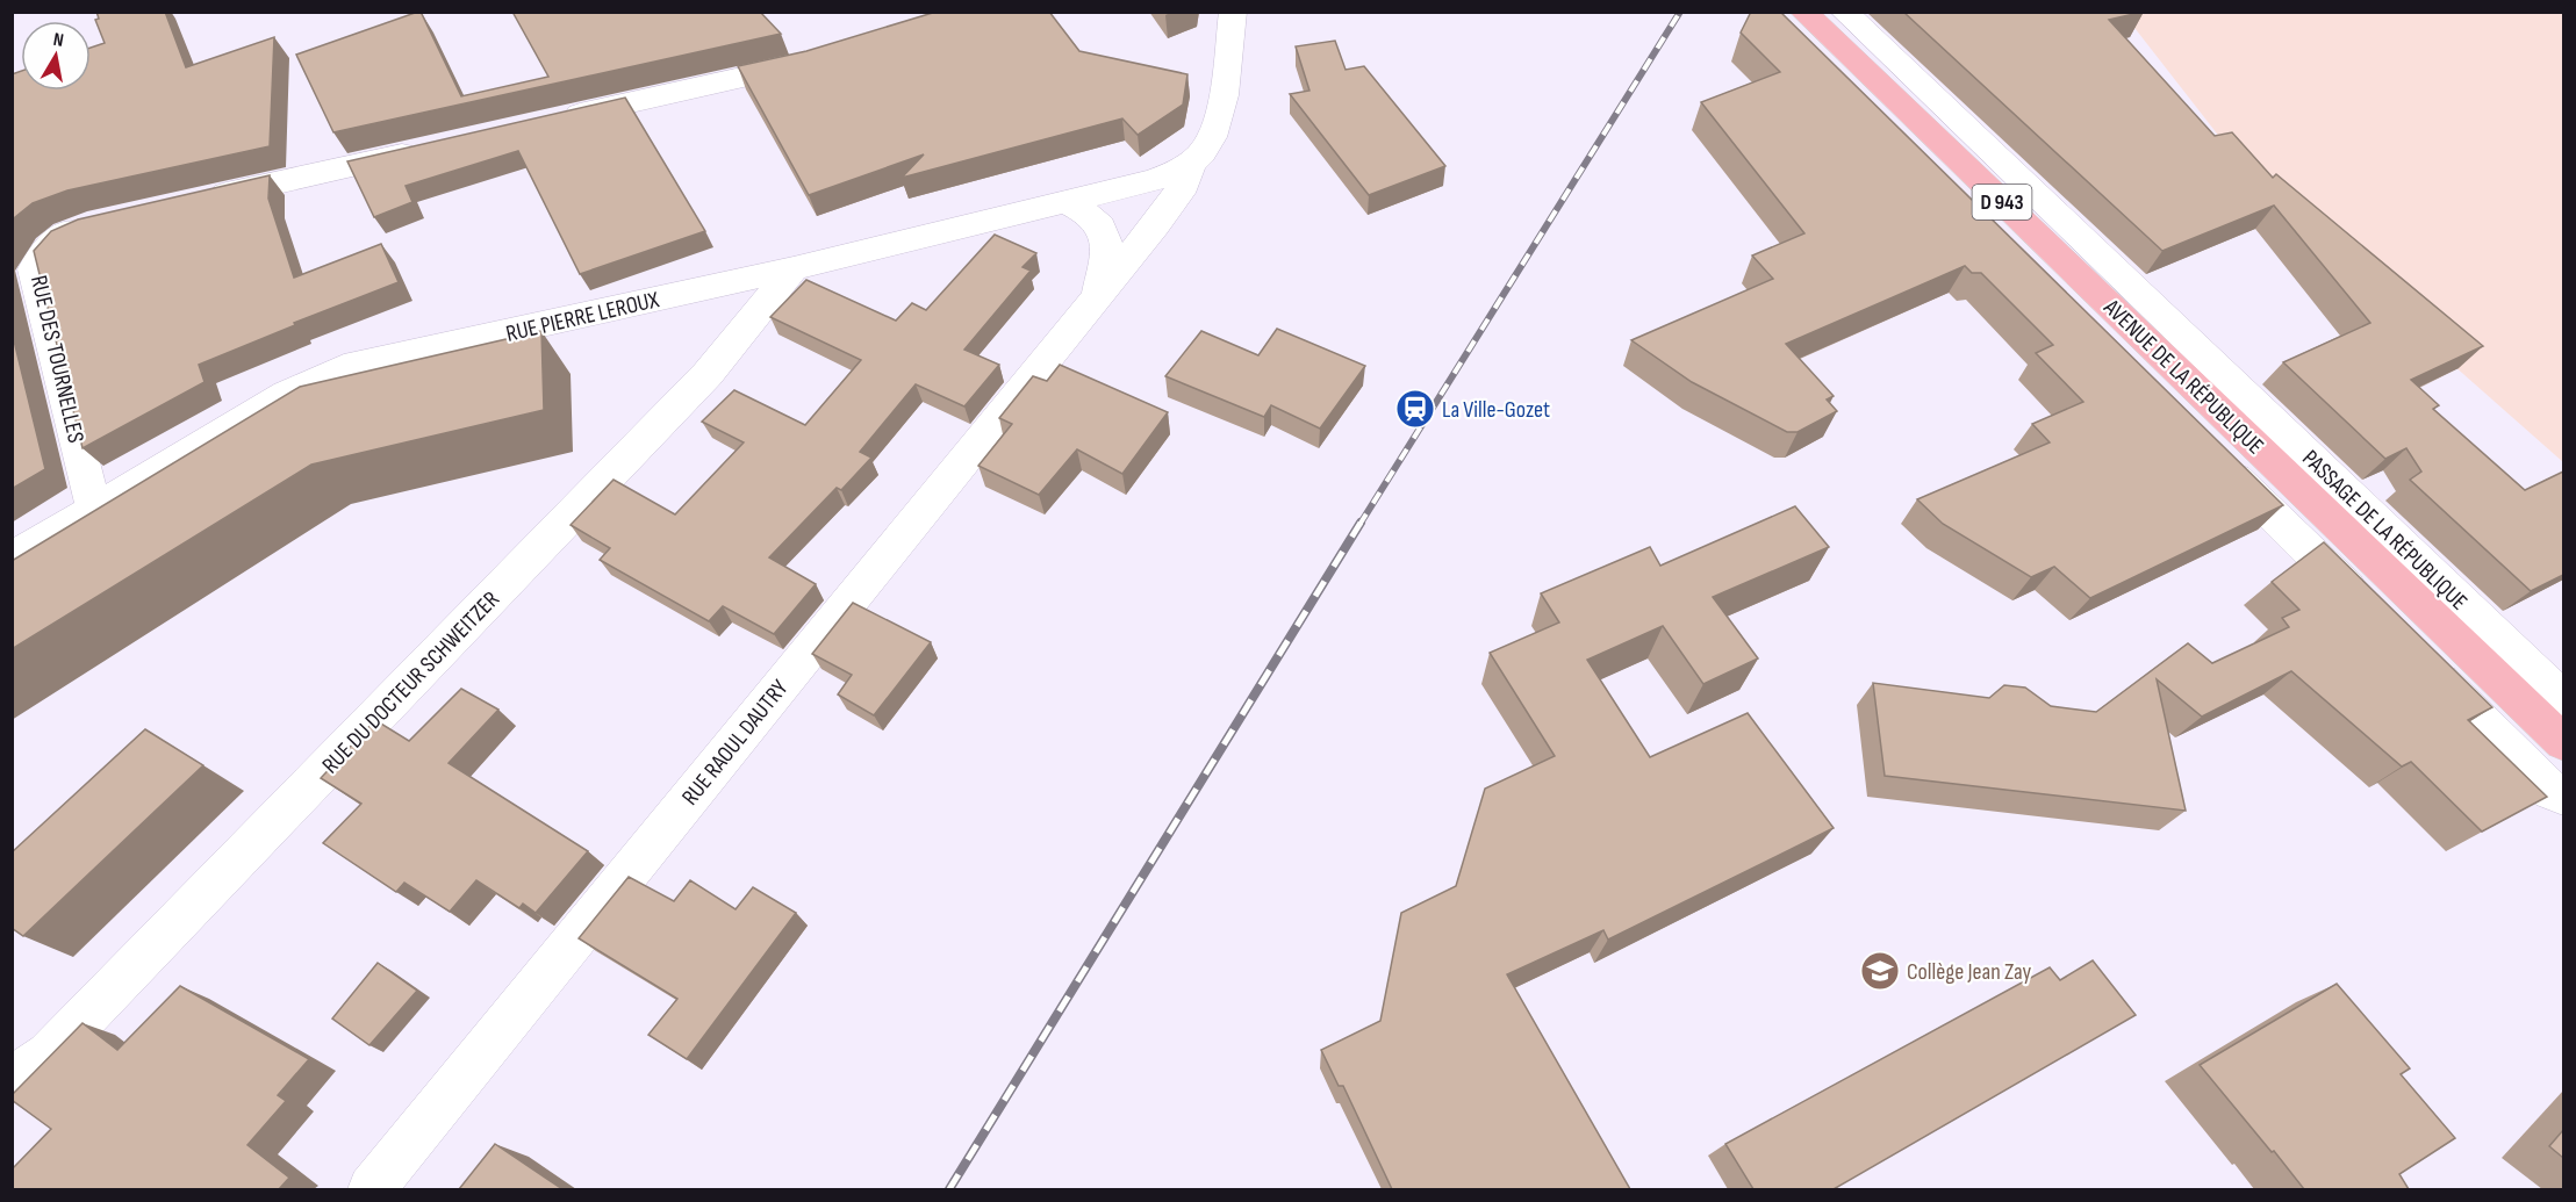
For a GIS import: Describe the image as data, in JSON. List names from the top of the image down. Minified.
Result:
{"streets":{"main road":["D 943","AVENUE DE LA RÉPUBLIQUE"],"street":["RUE PIERRE LEROUX","RUE DES TOURNELLES","PASSAGE DE LA RÉPUBLIQUE","RUE DU DOCTEUR SCHWEITZER","RUE RAOUL DAUTRY"]},"crossings":[["RUE PIERRE LEROUX","RUE DES TOURNELLES"],["RUE PIERRE LEROUX","RUE DU DOCTEUR SCHWEITZER"],["RUE PIERRE LEROUX","RUE RAOUL DAUTRY"]],"places":{"station":["La Ville-Gozet"],"school or university":["Collège Jean Zay"]},"north":"top"}
